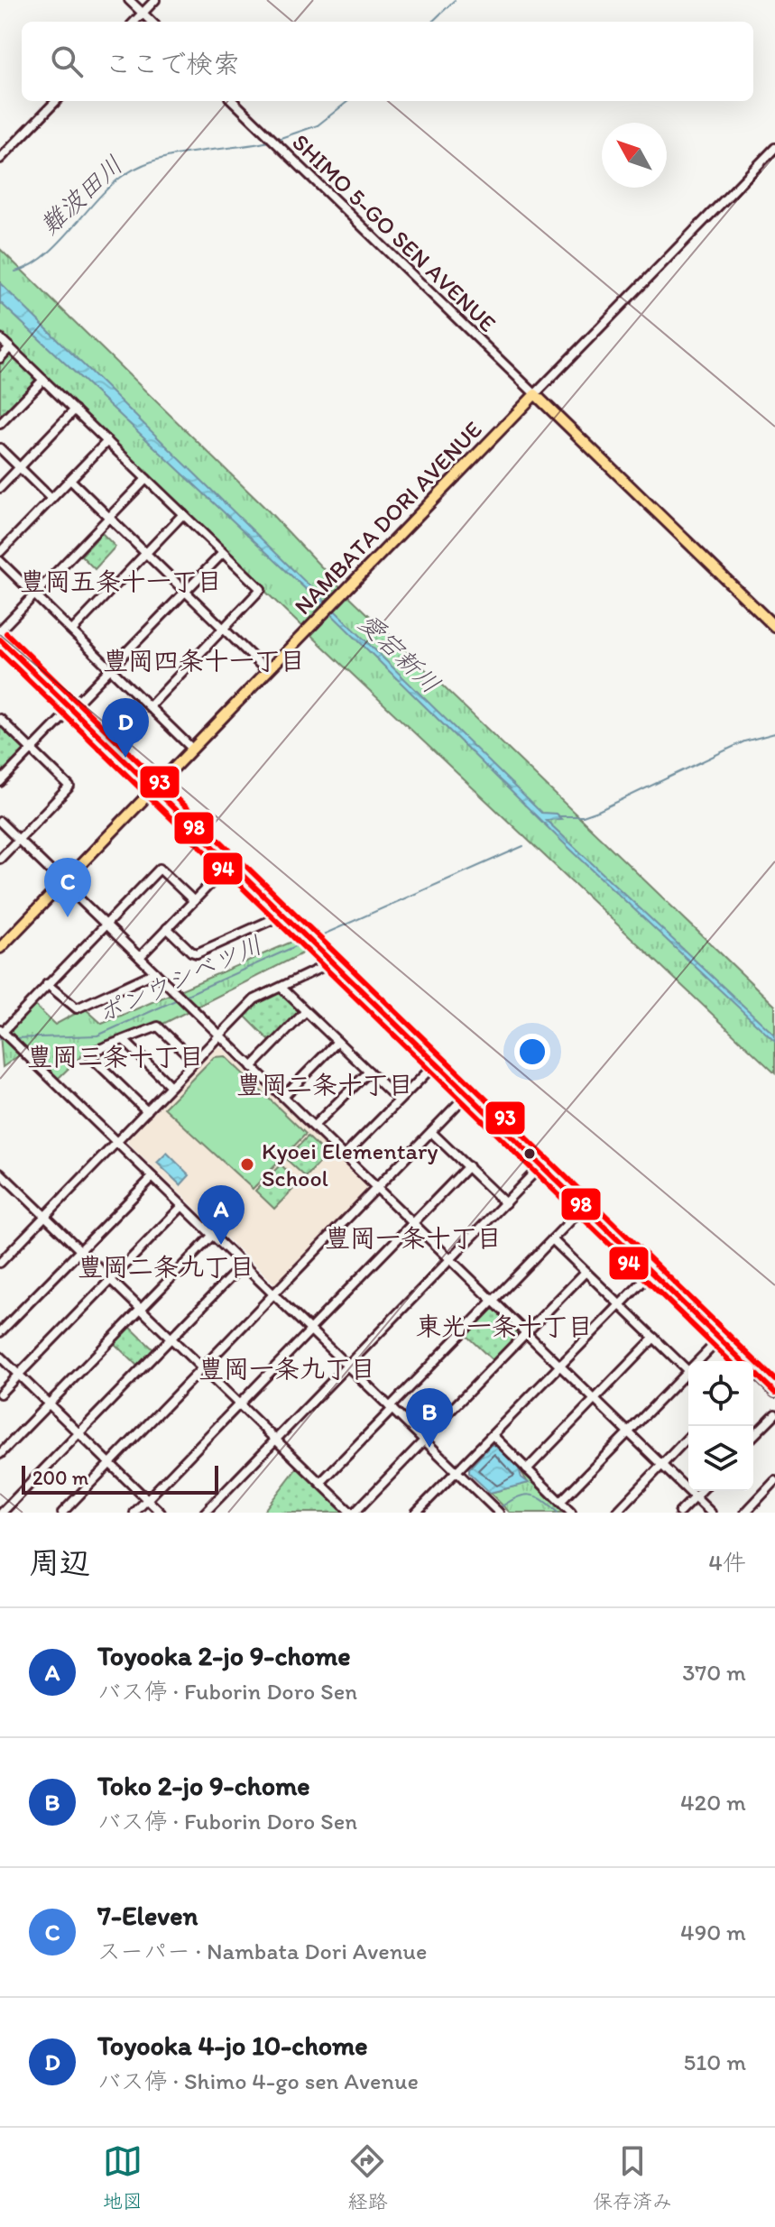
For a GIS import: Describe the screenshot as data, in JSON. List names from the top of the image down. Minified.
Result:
{"streets":{"main road":["NAMBATA DORI AVENUE"],"street":["SHIMO 5-GO SEN AVENUE"]},"crossings":[["SHIMO 5-GO SEN AVENUE","NAMBATA DORI AVENUE"]],"districts":["豊岡五条十一丁目","豊岡四条十一丁目","豊岡三条十丁目","豊岡二条十丁目","豊岡一条十丁目","豊岡二条九丁目","東光一条十丁目","豊岡一条九丁目"],"water":["難波田川","愛宕新川","ポンウシベツ川"],"places":["Kyoei Elementary School"],"lines":["transit line 93","transit line 98","transit line 94"],"scale_bar":"200 m","north":"top left","page":{"search":"ここで検索","pins":["D","C","A","B"],"scale":"200 m","heading":["周辺","4件"],"list":[{"mark":"A","name":"Toyooka 2-jo 9-chome","note":"バス停 · Fuborin Doro Sen","value":"370 m"},{"mark":"B","name":"Toko 2-jo 9-chome","note":"バス停 · Fuborin Doro Sen","value":"420 m"},{"mark":"C","name":"7-Eleven","note":"スーパー · Nambata Dori Avenue","value":"490 m"},{"mark":"D","name":"Toyooka 4-jo 10-chome","note":"バス停 · Shimo 4-go sen Avenue","value":"510 m"}],"nav":["地図","経路","保存済み"]}}
